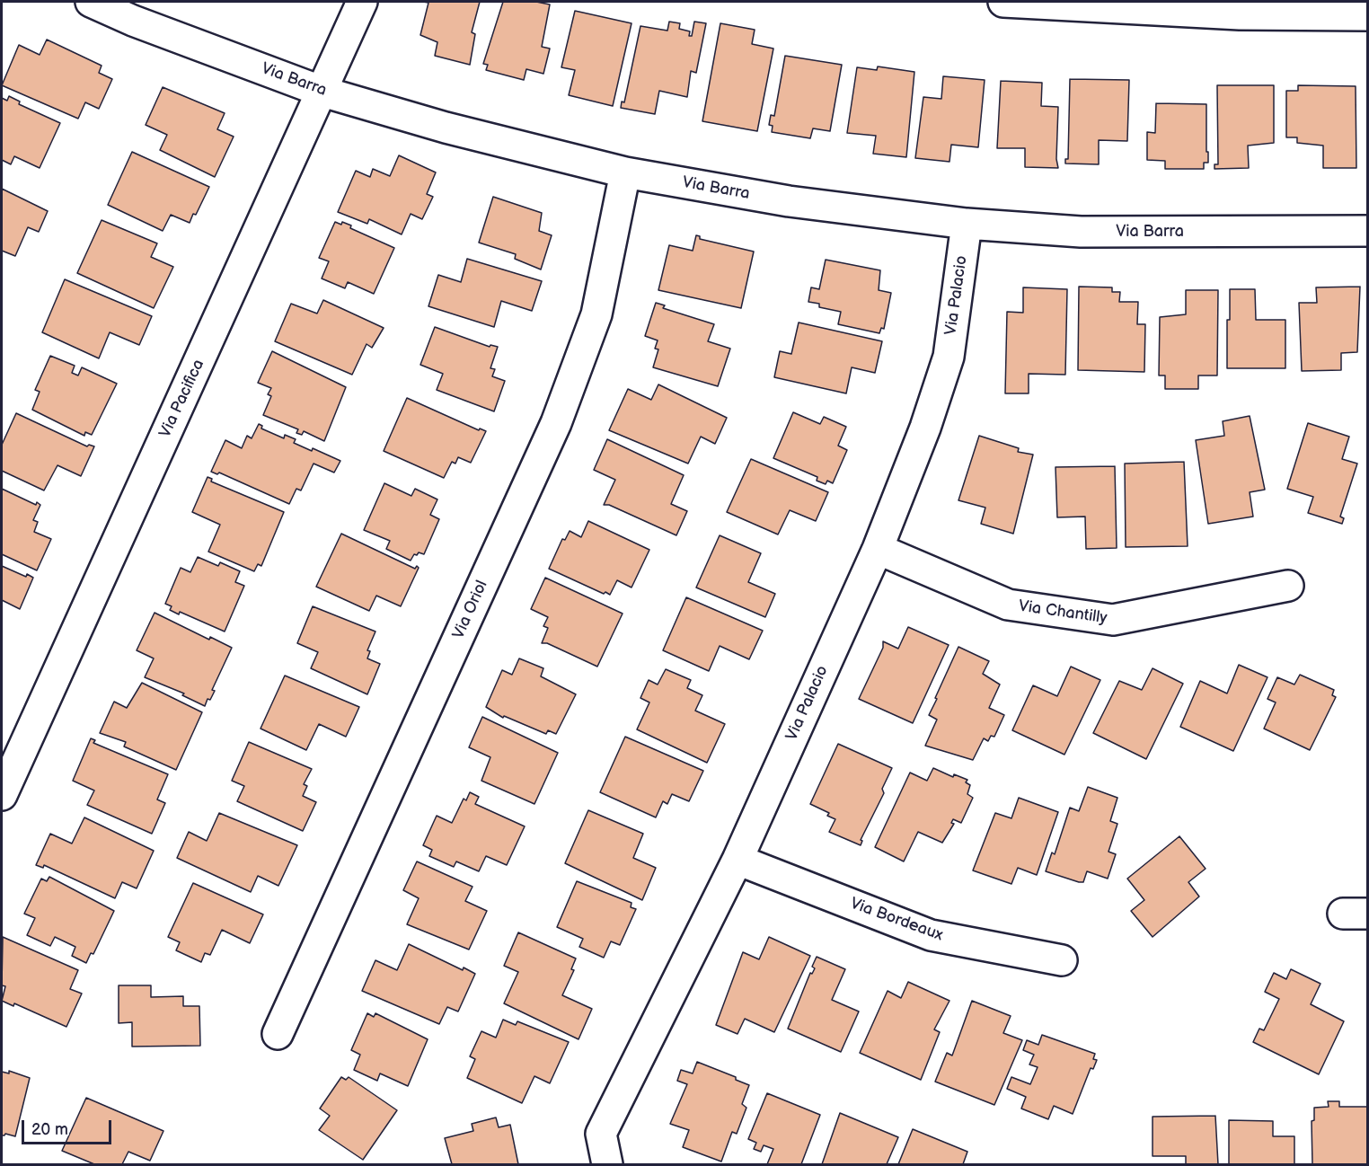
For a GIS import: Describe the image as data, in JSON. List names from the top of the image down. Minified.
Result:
{"streets":{"street":["Via Barra","Via Palacio","Via Pacifica","Via Oriol","Via Chantilly","Via Bordeaux"]},"crossings":[["Via Barra","Via Palacio"],["Via Barra","Via Pacifica"],["Via Barra","Via Oriol"],["Via Palacio","Via Chantilly"],["Via Palacio","Via Bordeaux"]],"scale_bar":"20 m"}
